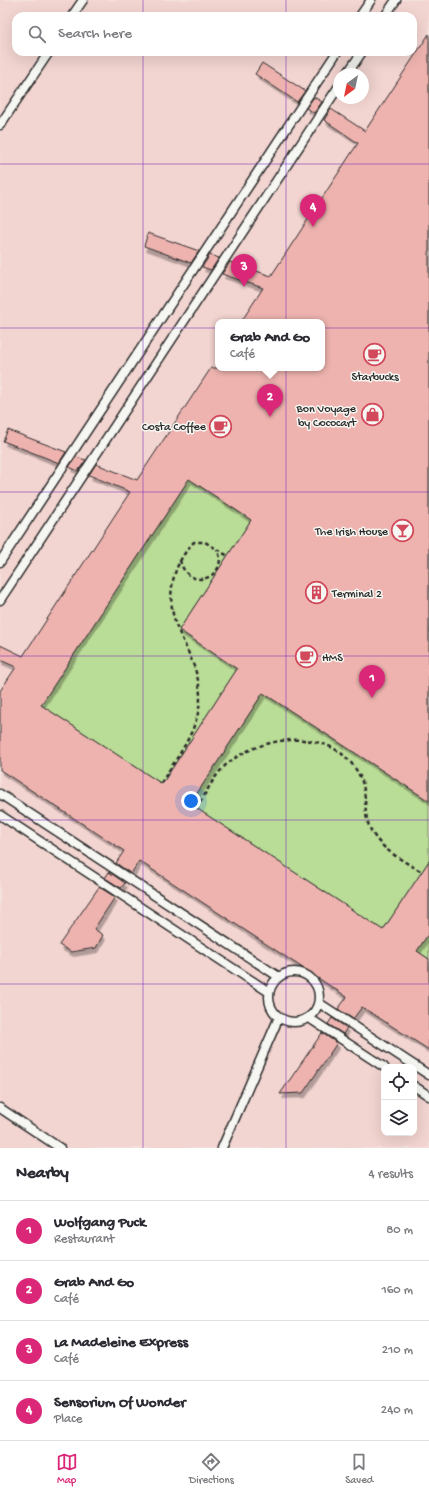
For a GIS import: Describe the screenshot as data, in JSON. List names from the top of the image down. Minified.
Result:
{"places":{"cafe":["Starbucks","Costa Coffee","HMS"],"shop":["Bon Voyage by Cococart"],"bar":["The Irish House"],"building":["Terminal 2"]},"north":"bottom left","page":{"search":"Search here","pins":["4","3","2","1"],"popup":["Grab And Go","Café"],"heading":["Nearby","4 results"],"list":[{"mark":"1","name":"Wolfgang Puck","note":"Restaurant","value":"80 m"},{"mark":"2","name":"Grab And Go","note":"Café","value":"160 m"},{"mark":"3","name":"La Madeleine Express","note":"Café","value":"210 m"},{"mark":"4","name":"Sensorium Of Wonder","note":"Place","value":"240 m"}],"nav":["Map","Directions","Saved"]}}
